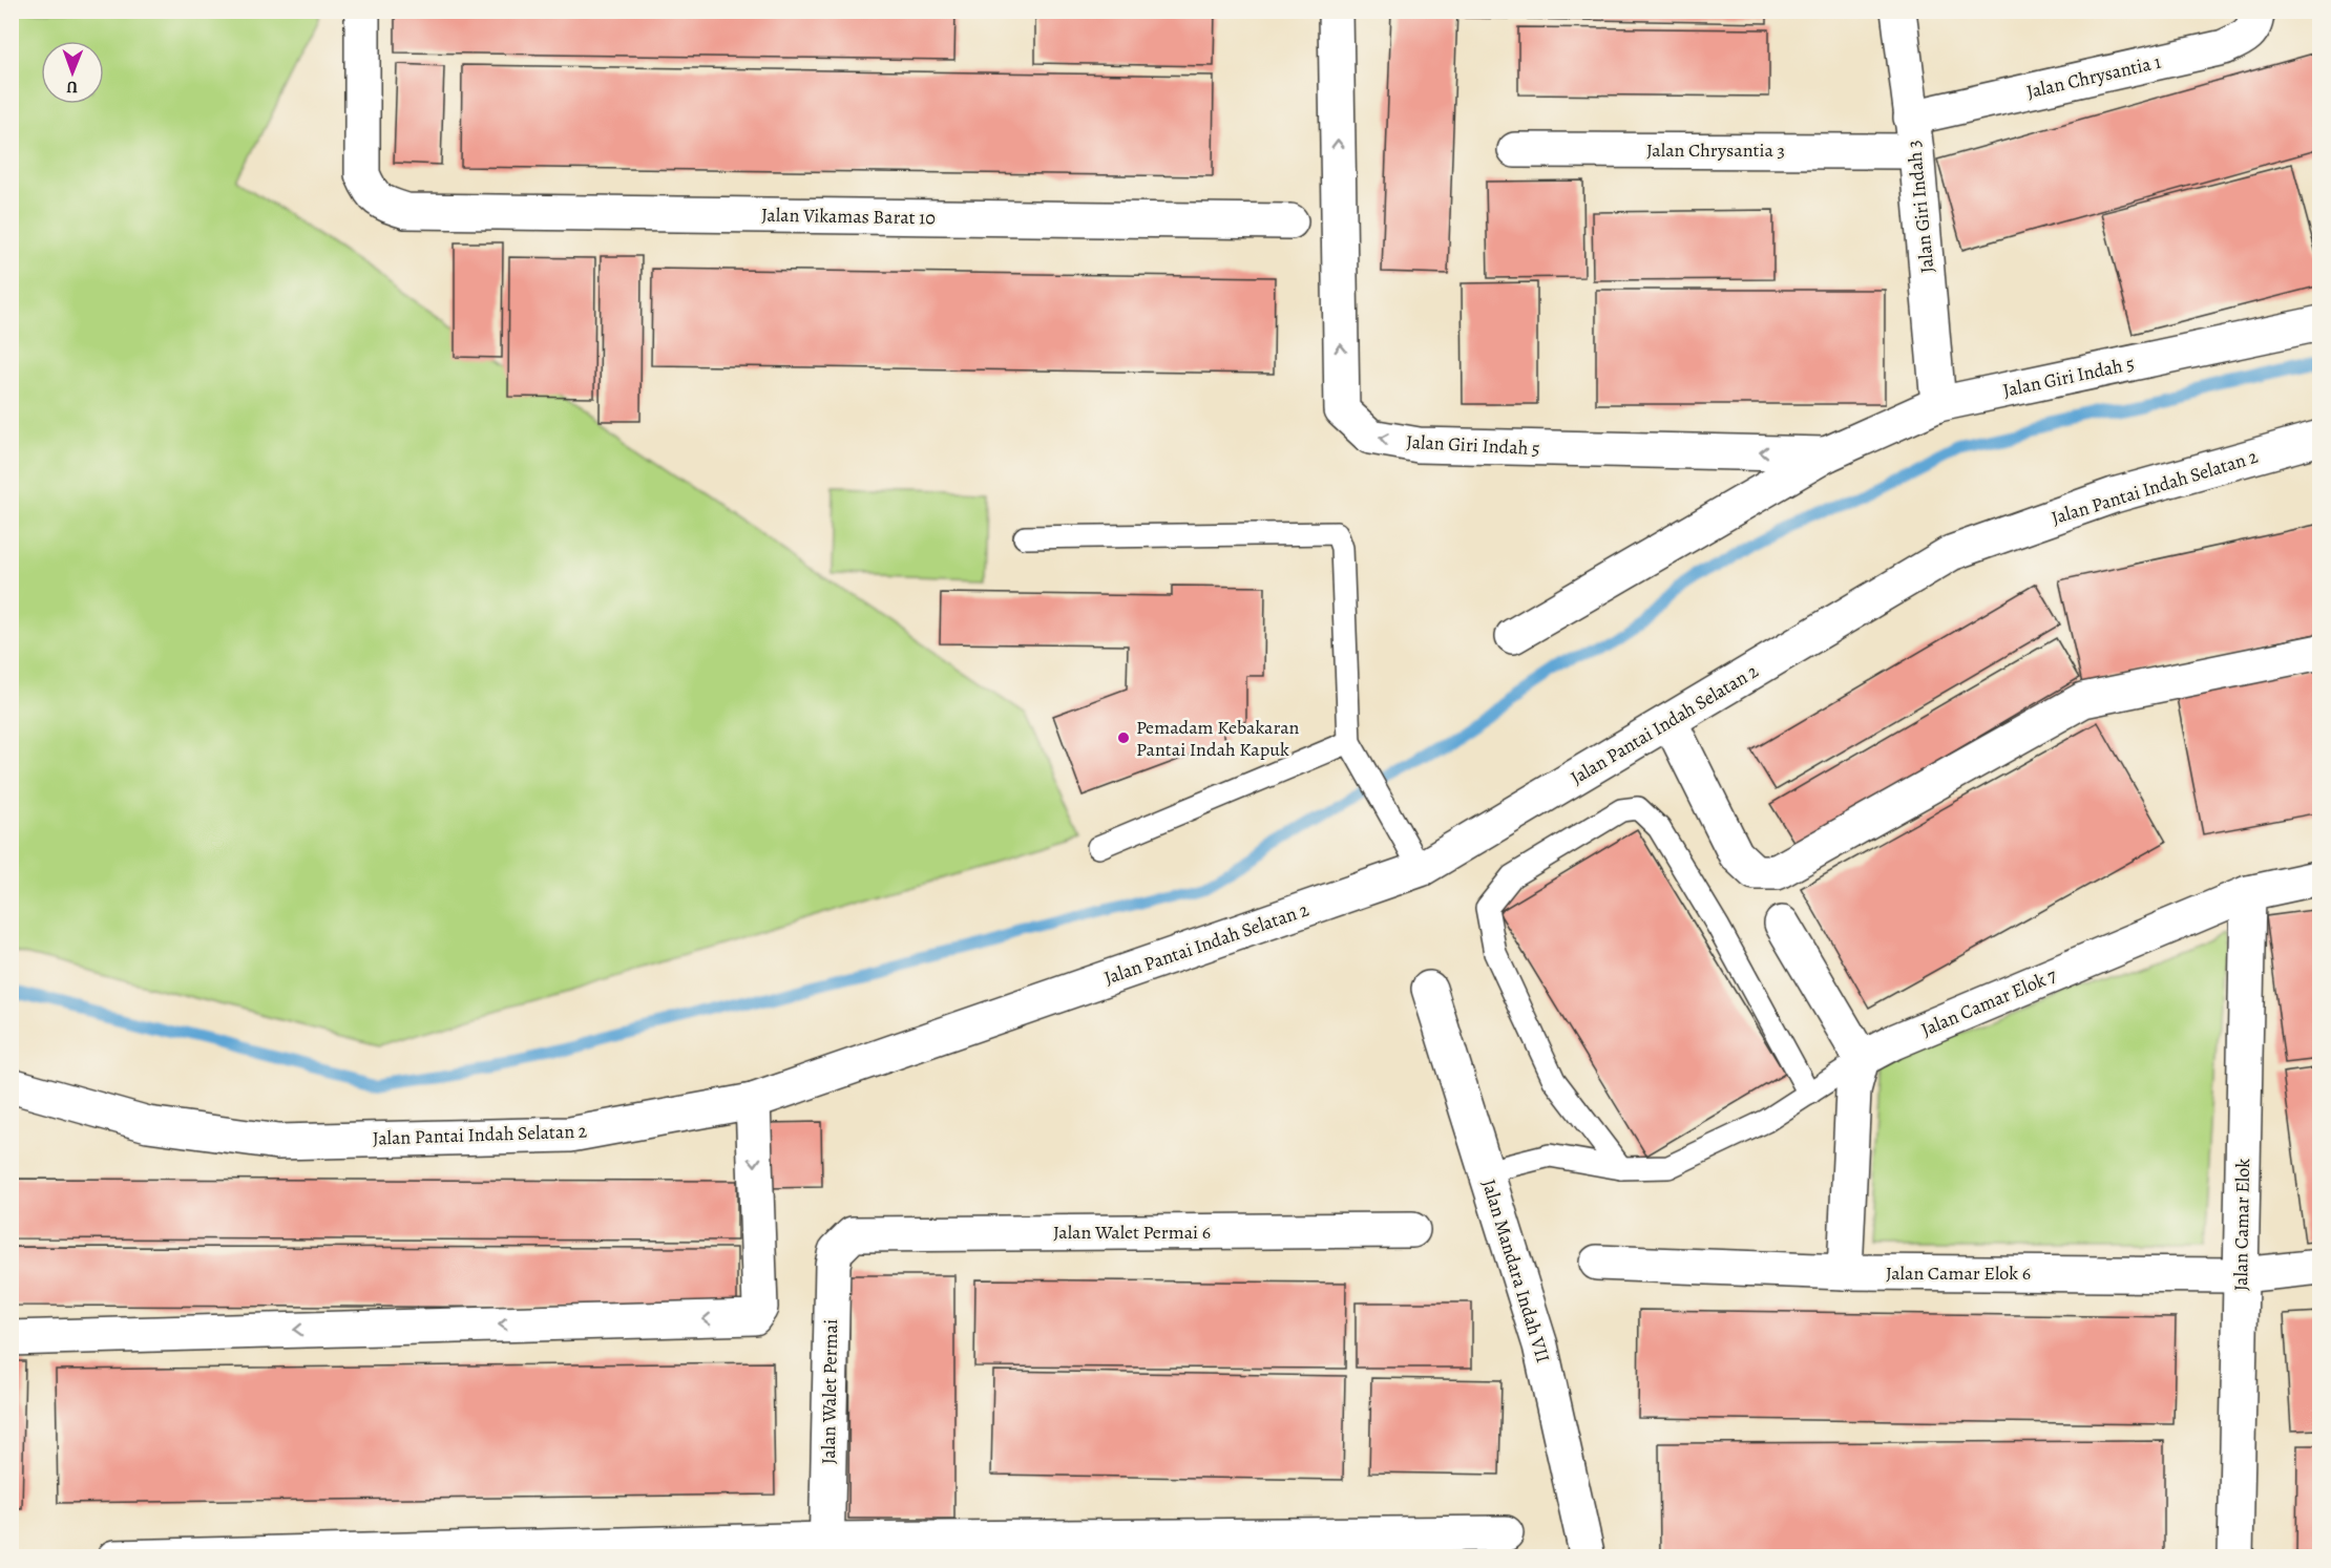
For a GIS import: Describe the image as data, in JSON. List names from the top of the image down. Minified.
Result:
{"streets":{"street":["Jalan Chrysantia 1","Jalan Chrysantia 3","Jalan Giri Indah 3","Jalan Vikamas Barat 10","Jalan Giri Indah 5","Jalan Pantai Indah Selatan 2","Jalan Camar Elok 7","Jalan Camar Elok","Jalan Walet Permai 6","Jalan Mandara Indah VII","Jalan Camar Elok 6","Jalan Walet Permai"]},"crossings":[["Jalan Chrysantia 1","Jalan Giri Indah 3"],["Jalan Chrysantia 3","Jalan Giri Indah 3"],["Jalan Giri Indah 3","Jalan Giri Indah 5"],["Jalan Camar Elok 7","Jalan Camar Elok"],["Jalan Camar Elok","Jalan Camar Elok 6"],["Jalan Walet Permai 6","Jalan Walet Permai"]],"places":["Pemadam Kebakaran Pantai Indah Kapuk"],"north":"bottom"}
